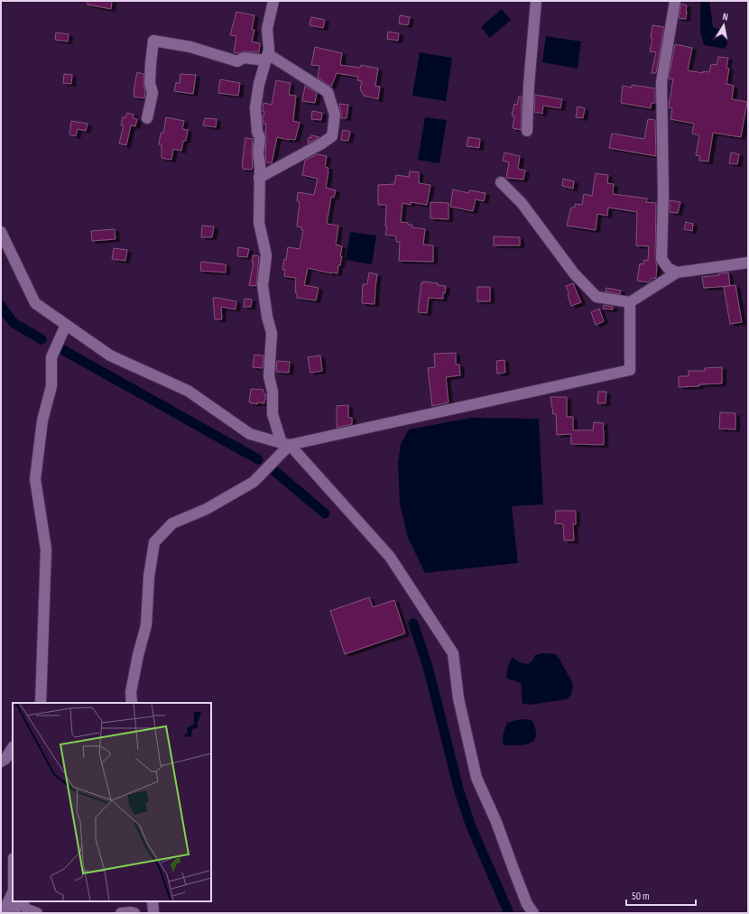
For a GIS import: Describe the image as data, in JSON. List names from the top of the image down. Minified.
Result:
{"scale_bar":"50 m","north":"top"}
